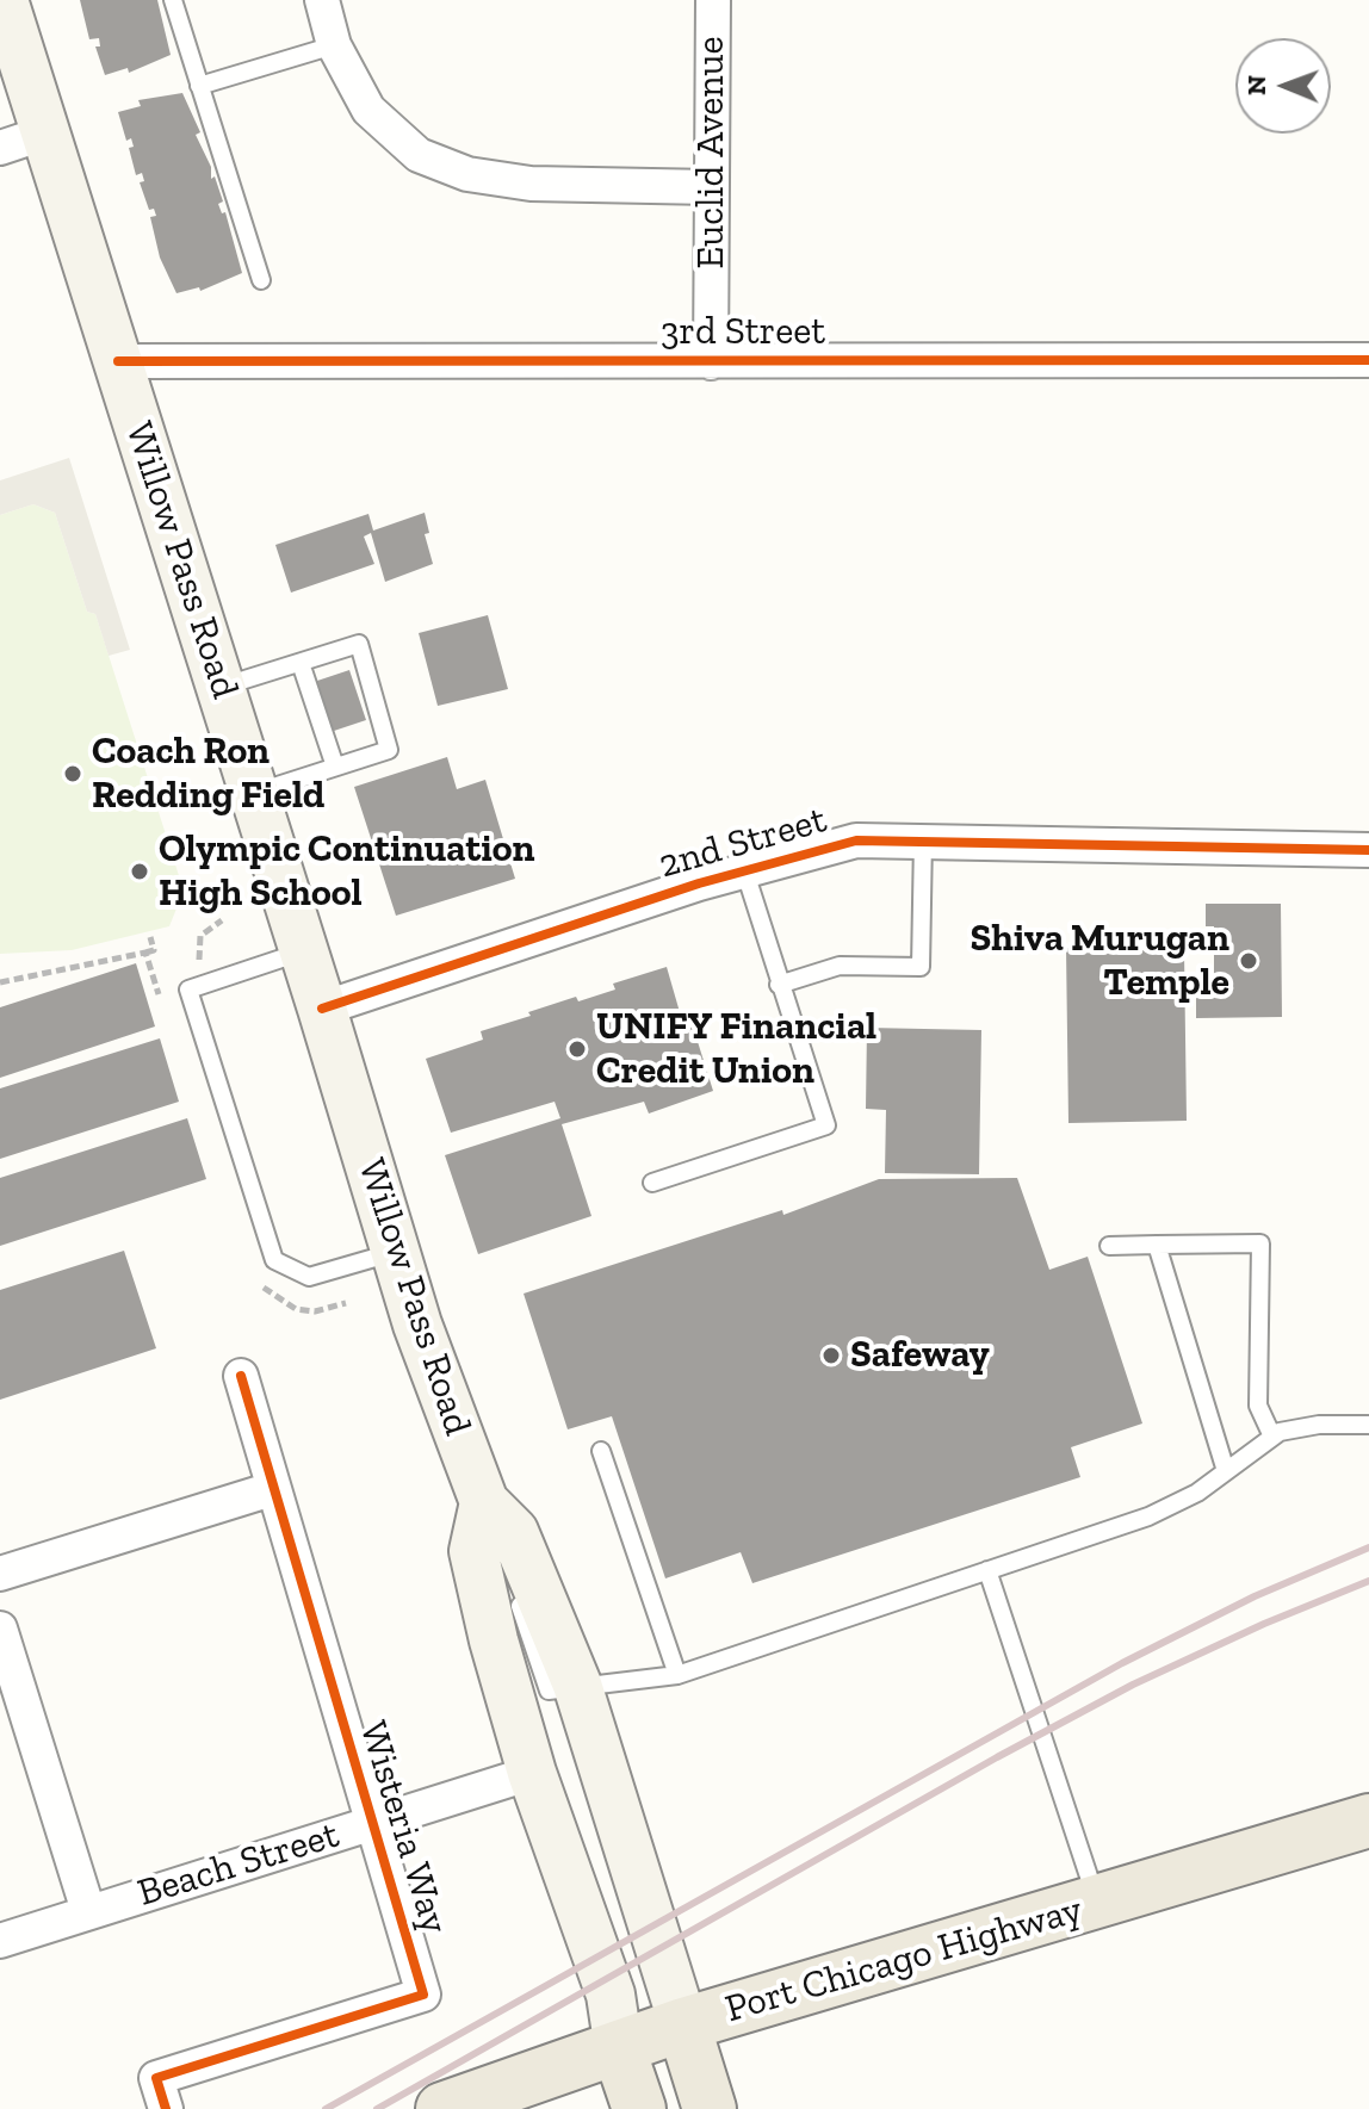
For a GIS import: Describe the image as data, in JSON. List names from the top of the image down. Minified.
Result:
{"streets":{"main road":["Willow Pass Road","Port Chicago Highway"],"street":["Euclid Avenue","3rd Street","2nd Street","Wisteria Way","Beach Street"]},"crossings":[["Euclid Avenue","3rd Street"],["3rd Street","Willow Pass Road"],["Willow Pass Road","2nd Street"],["Willow Pass Road","Port Chicago Highway"],["Wisteria Way","Beach Street"]],"places":["Coach Ron Redding Field","Olympic Continuation High School","Shiva Murugan Temple","UNIFY Financial Credit Union","Safeway"],"north":"left"}
